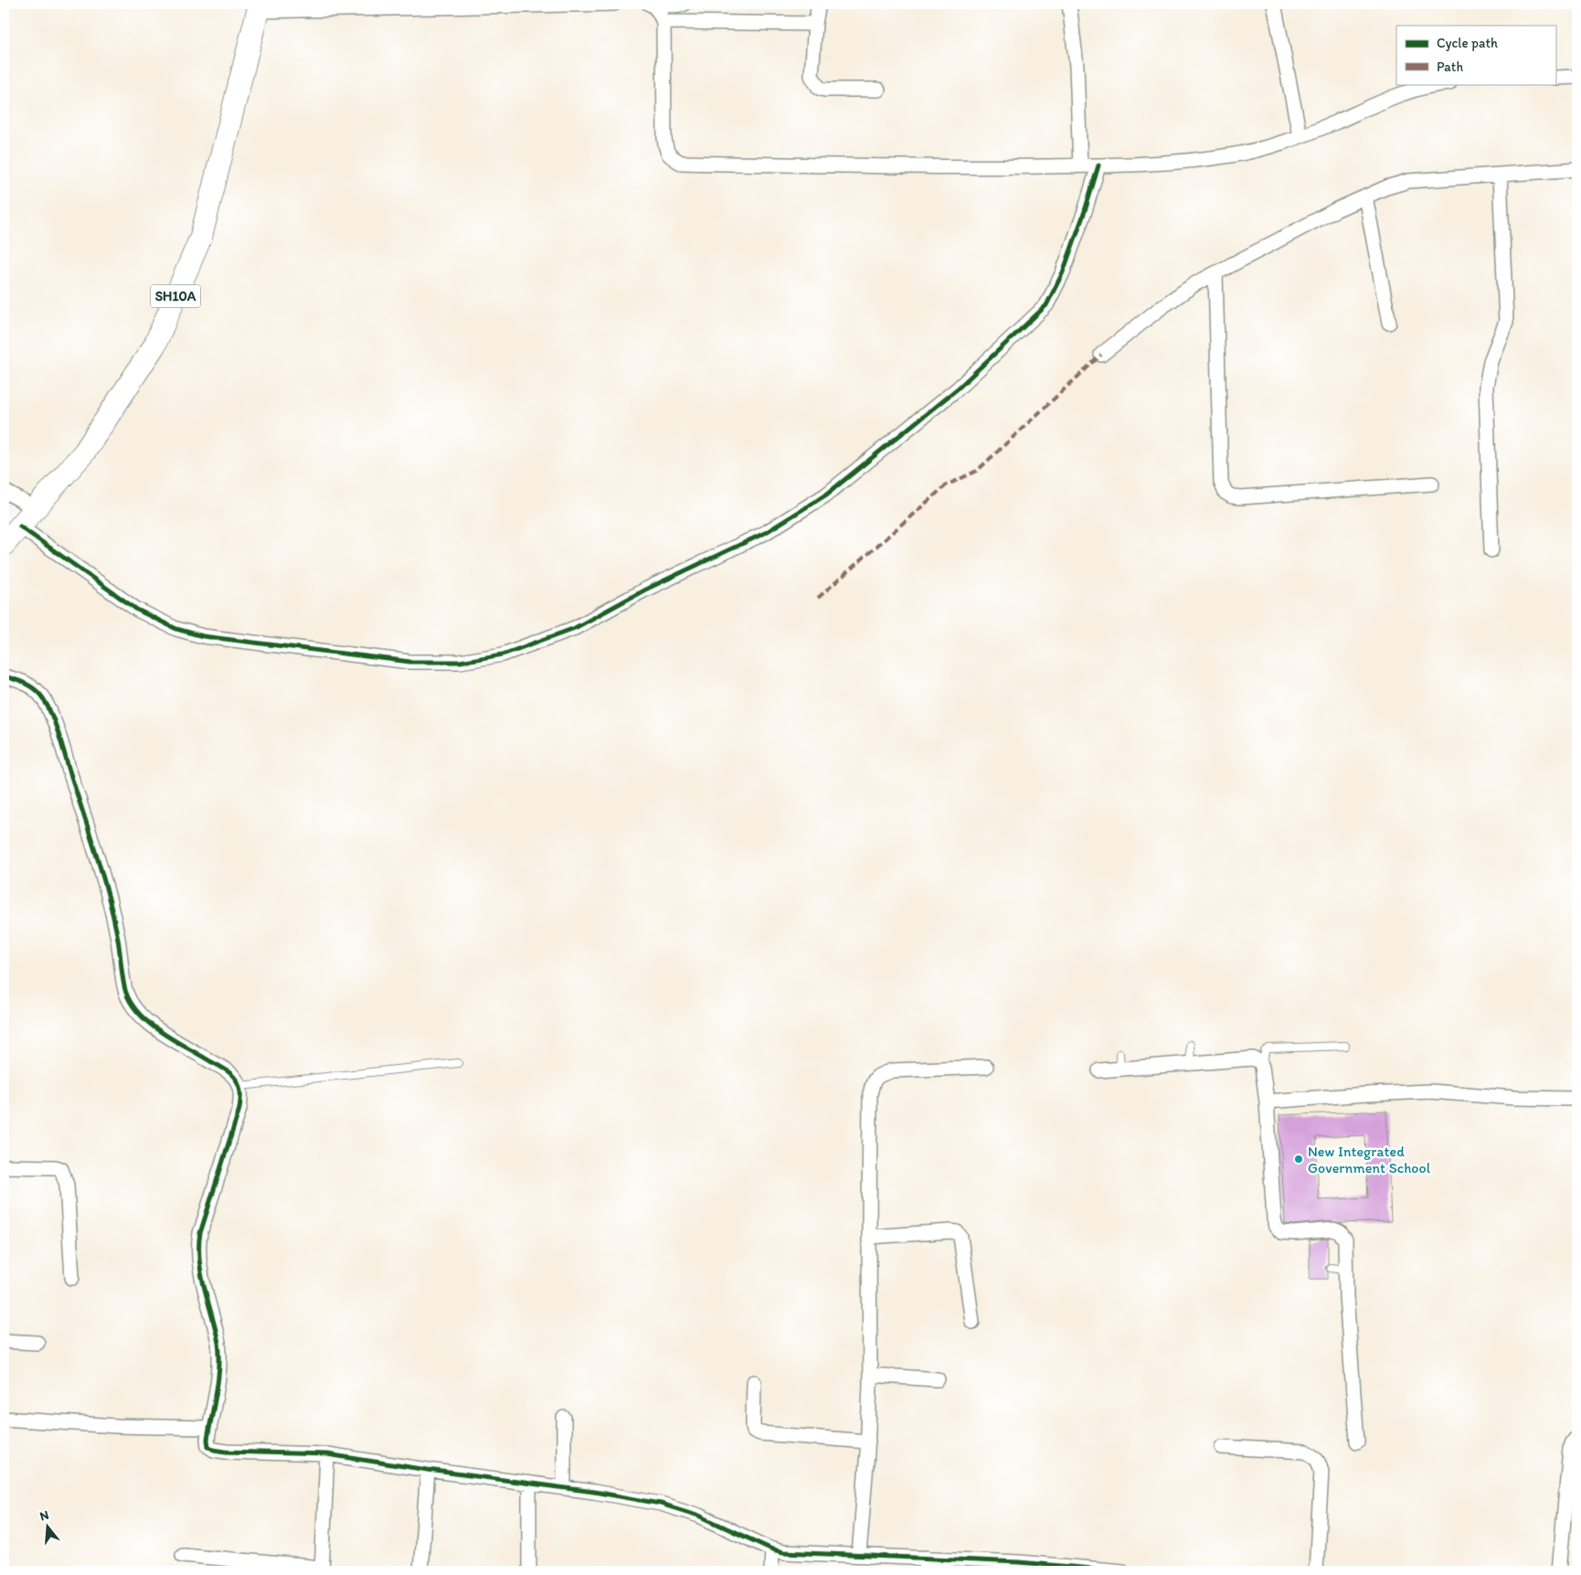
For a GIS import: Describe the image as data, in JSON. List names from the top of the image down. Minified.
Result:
{"streets":{"main road":["SH10A"]},"places":["New Integrated Government School"],"legend":["Cycle path","Path"],"north":"top"}
